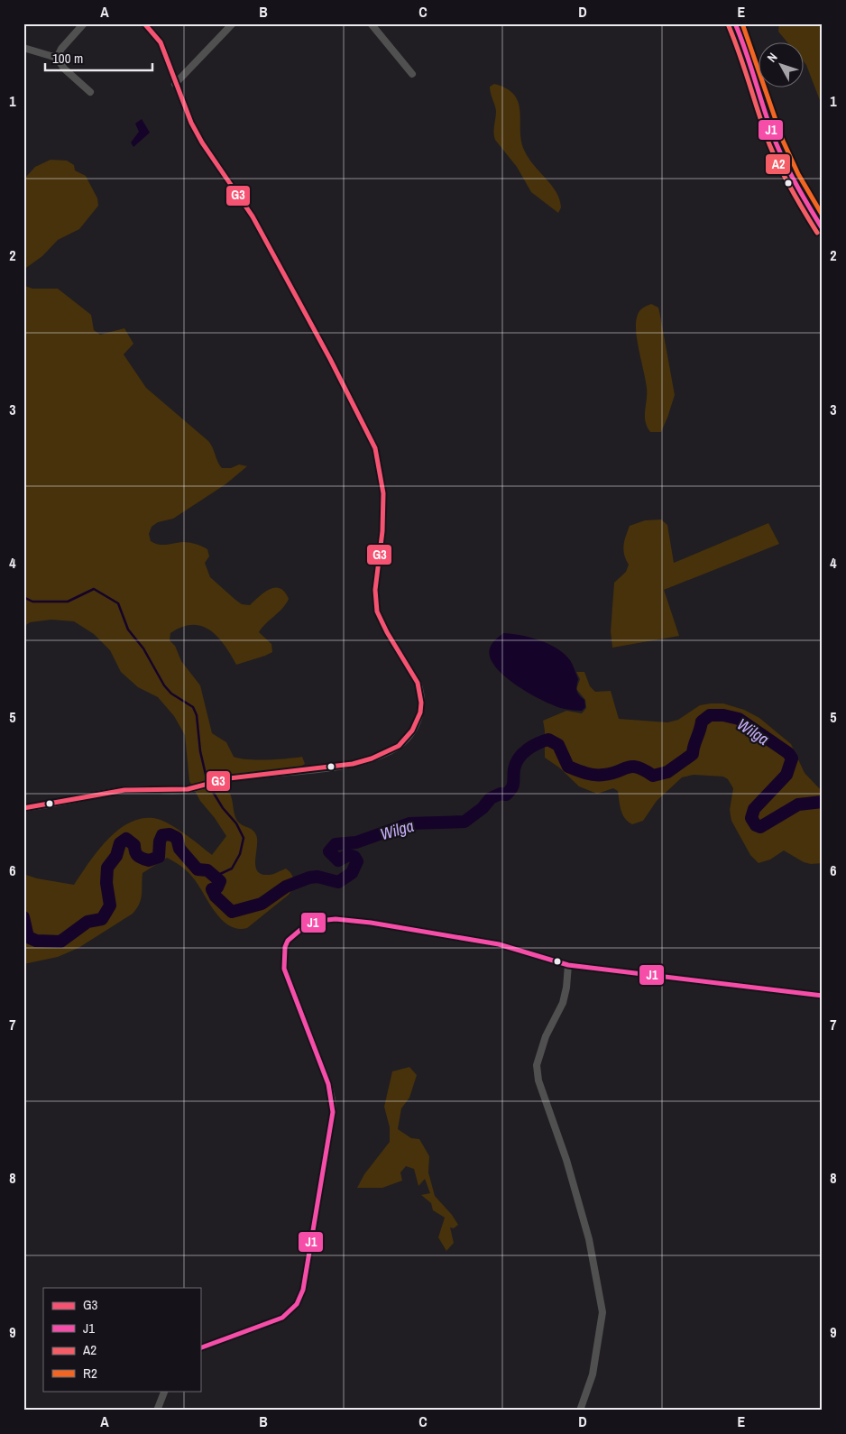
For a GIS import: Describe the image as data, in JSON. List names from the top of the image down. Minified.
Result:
{"water":["Wilga"],"lines":["transit line G3","transit line J1","transit line R2","transit line A2"],"legend":["G3","J1","A2","R2"],"scale_bar":"100 m","north":"top left","grid":{"columns":["A","B","C","D","E"],"rows":["1","2","3","4","5","6","7","8","9"]}}
